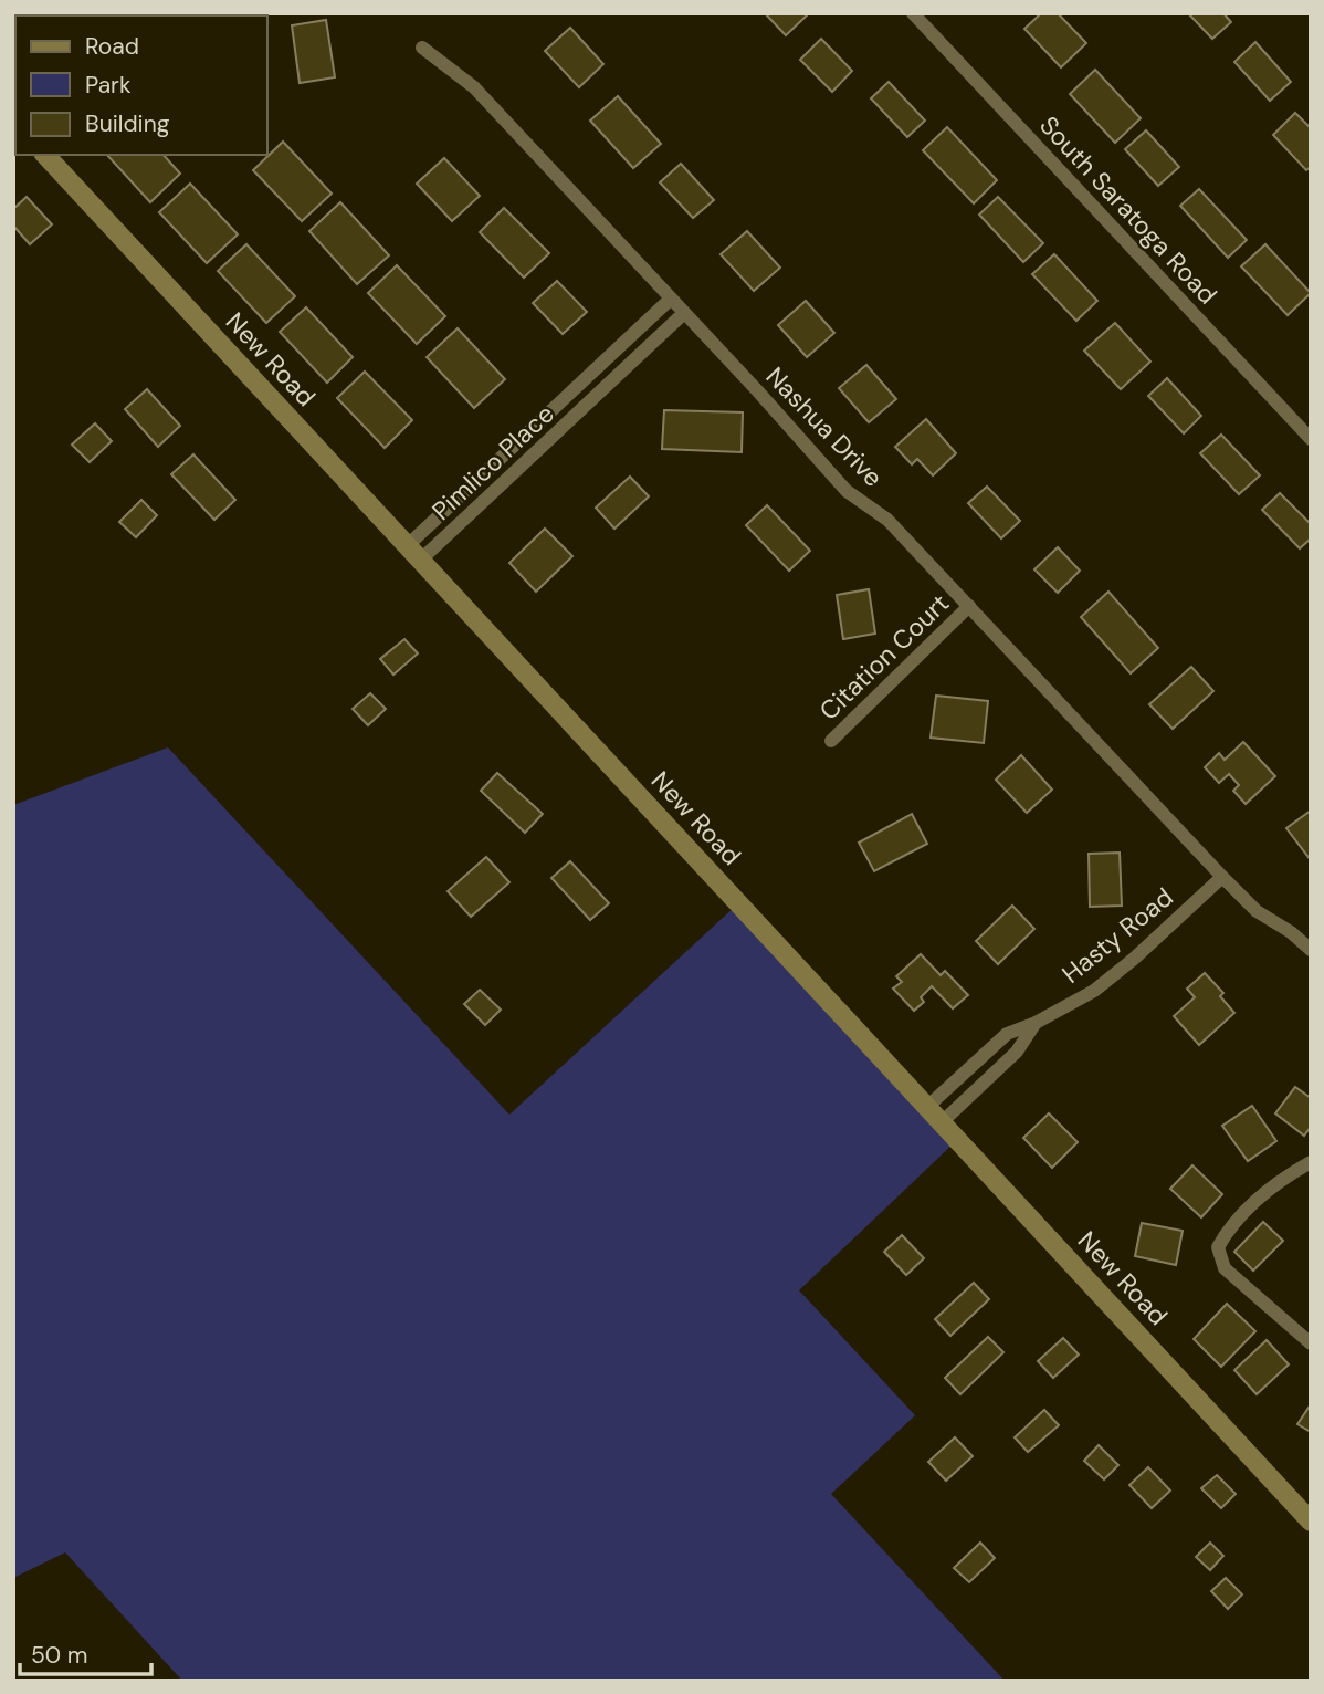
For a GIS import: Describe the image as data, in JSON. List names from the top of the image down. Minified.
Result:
{"streets":{"street":["South Saratoga Road","New Road","Nashua Drive","Pimlico Place","Citation Court","Hasty Road"]},"crossings":[["New Road","Pimlico Place"],["New Road","Hasty Road"],["Nashua Drive","Pimlico Place"],["Nashua Drive","Citation Court"],["Nashua Drive","Hasty Road"]],"legend":["Road","Park","Building"],"scale_bar":"50 m"}
